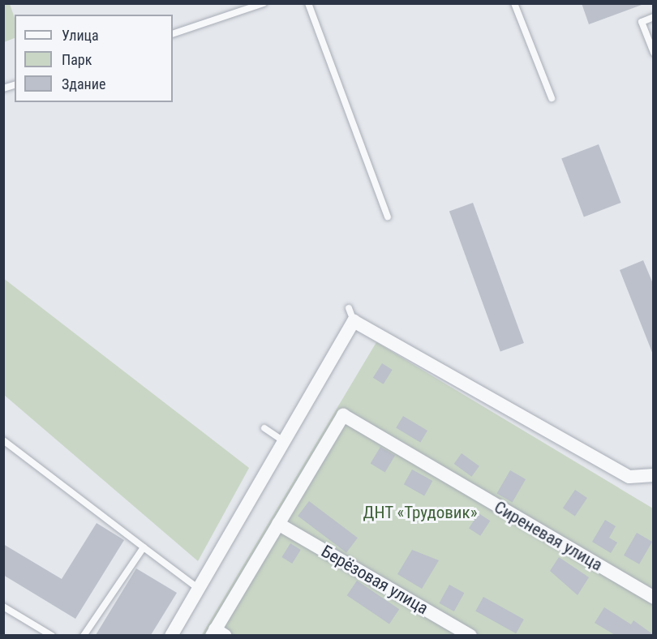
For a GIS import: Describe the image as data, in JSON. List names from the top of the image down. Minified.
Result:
{"streets":{"street":["Сиреневая улица","Берёзовая улица"]},"crossings":[["Сиреневая улица","Берёзовая улица"]],"parks":["ДНТ «Трудовик»"],"legend":["Улица","Парк","Здание"]}
